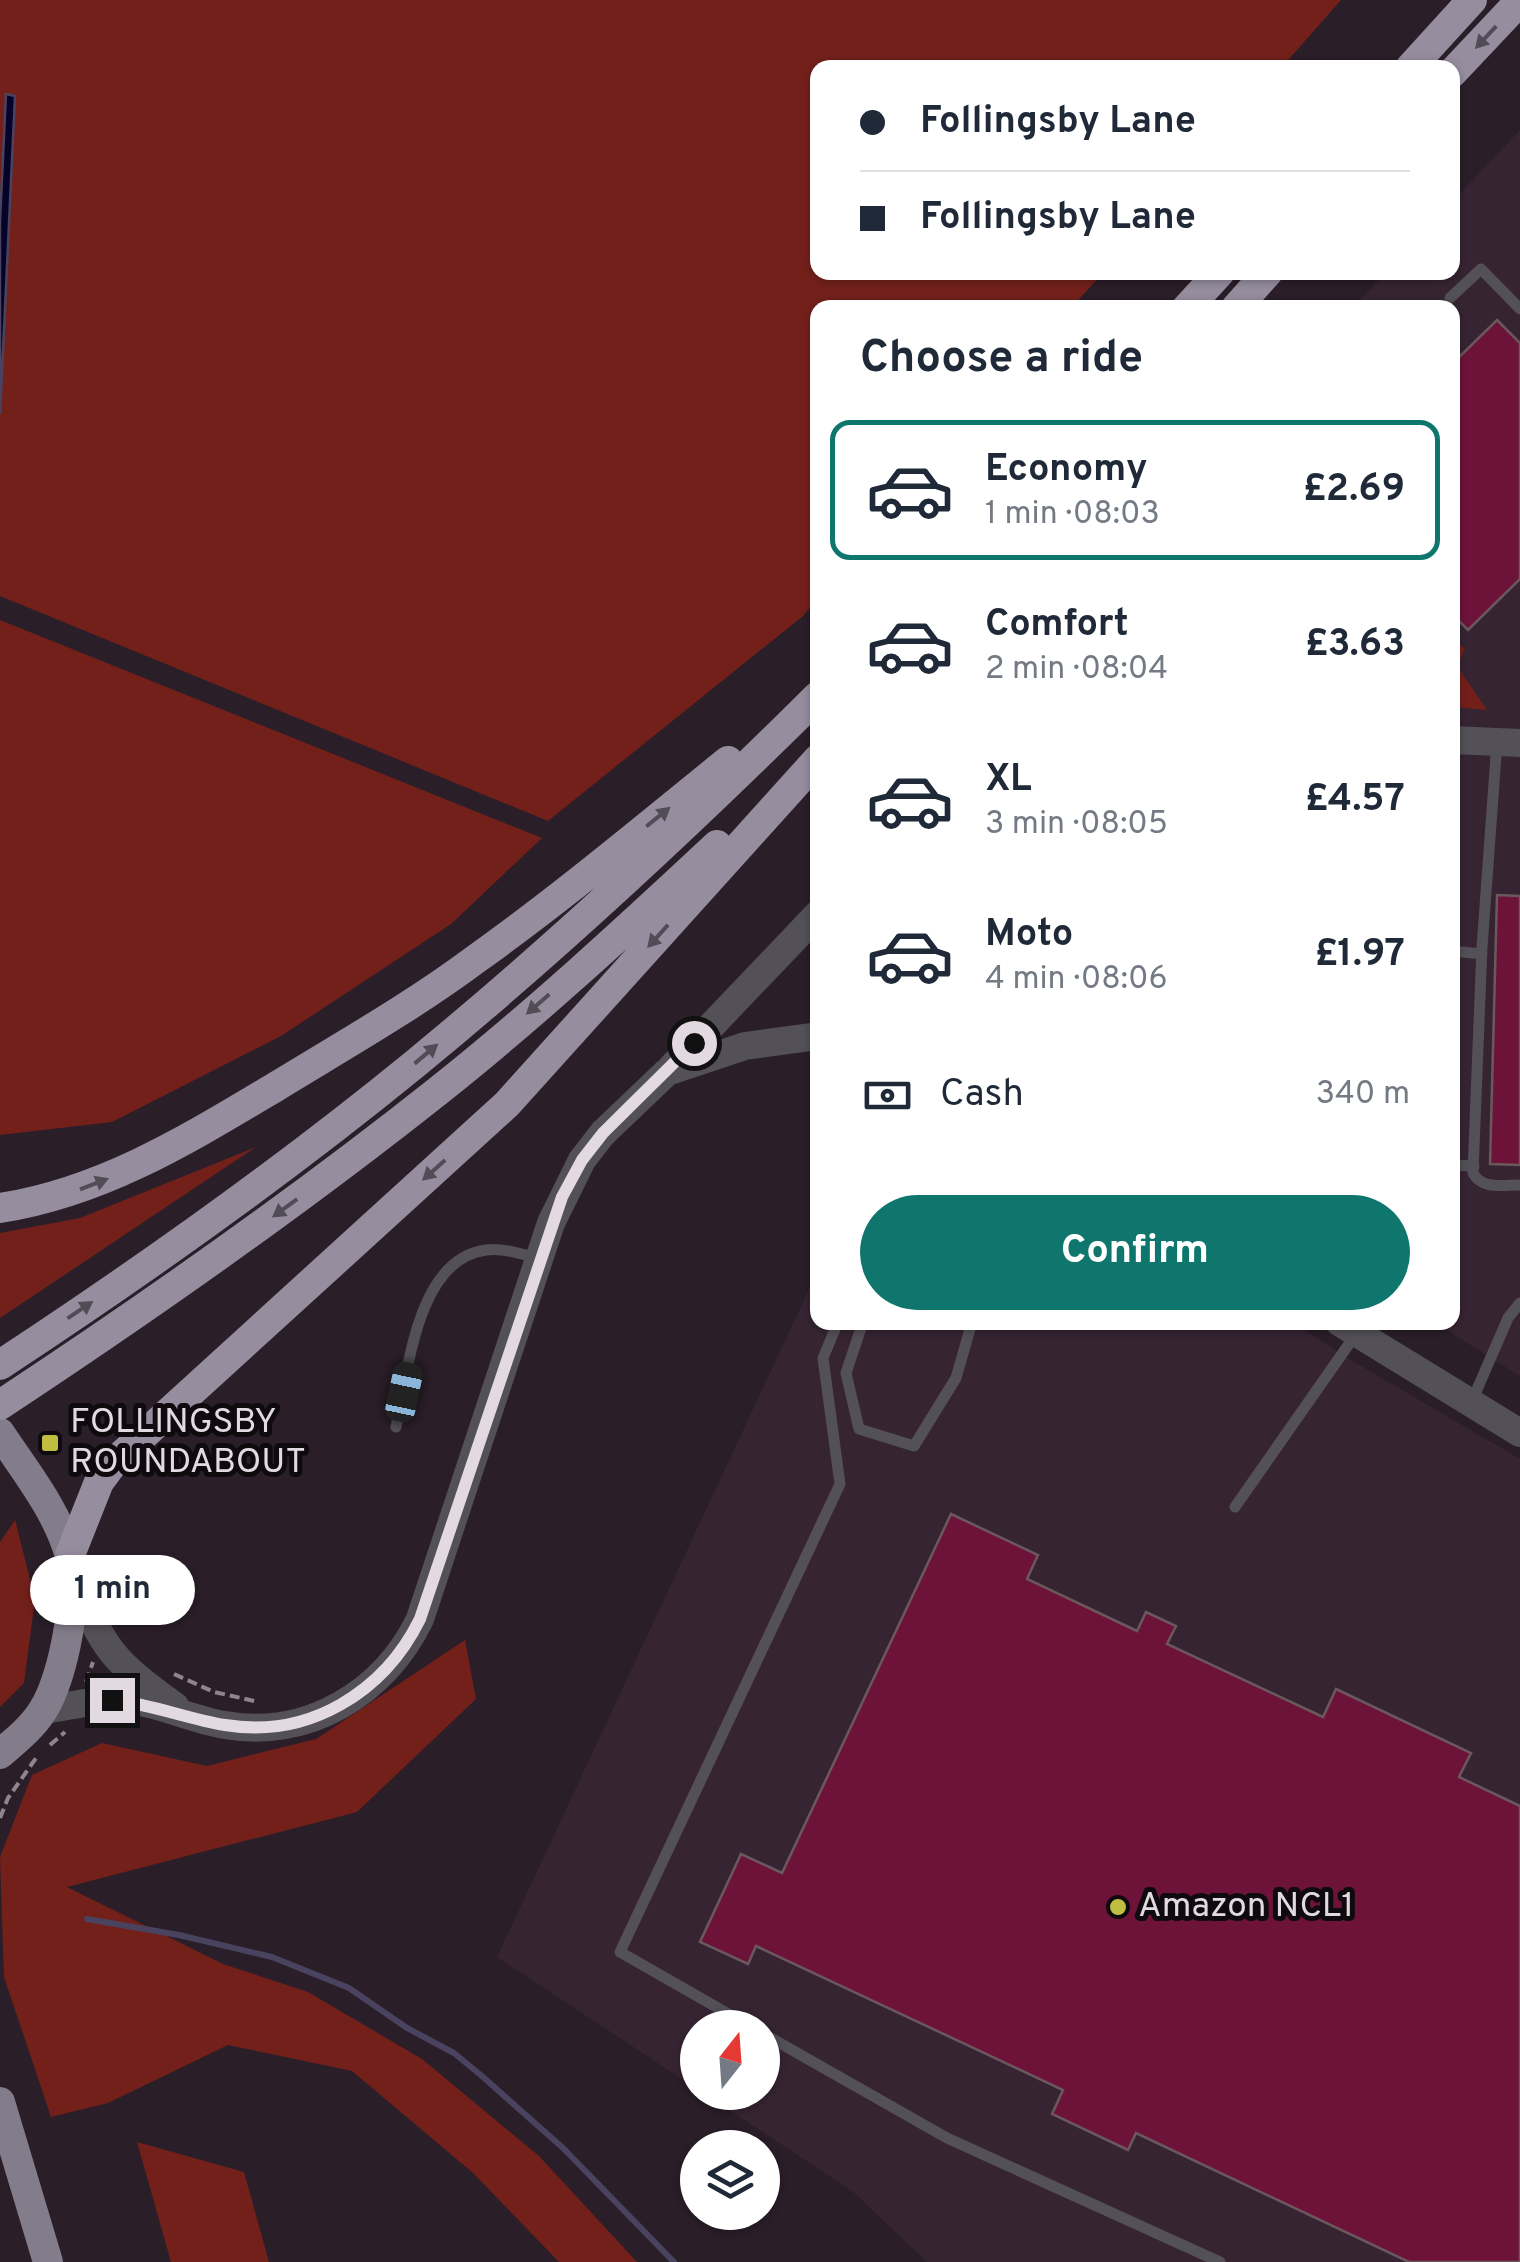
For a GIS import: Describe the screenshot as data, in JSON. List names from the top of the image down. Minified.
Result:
{"places":{"transit":["FOLLINGSBY ROUNDABOUT"],"other":["Amazon NCL1"]},"north":"top","page":{"banner":["Follingsby Lane","Follingsby Lane"],"heading":"Choose a ride","list":[{"name":"Economy","note":"1 min · 08:03","value":"£2.69"},{"name":"Comfort","note":"2 min · 08:04","value":"£3.63"},{"name":"XL","note":"3 min · 08:05","value":"£4.57"},{"name":"Moto","note":"4 min · 08:06","value":"£1.97"}],"pay":["Cash","340 m"],"buttons":"Confirm","bubble":"1 min"}}
